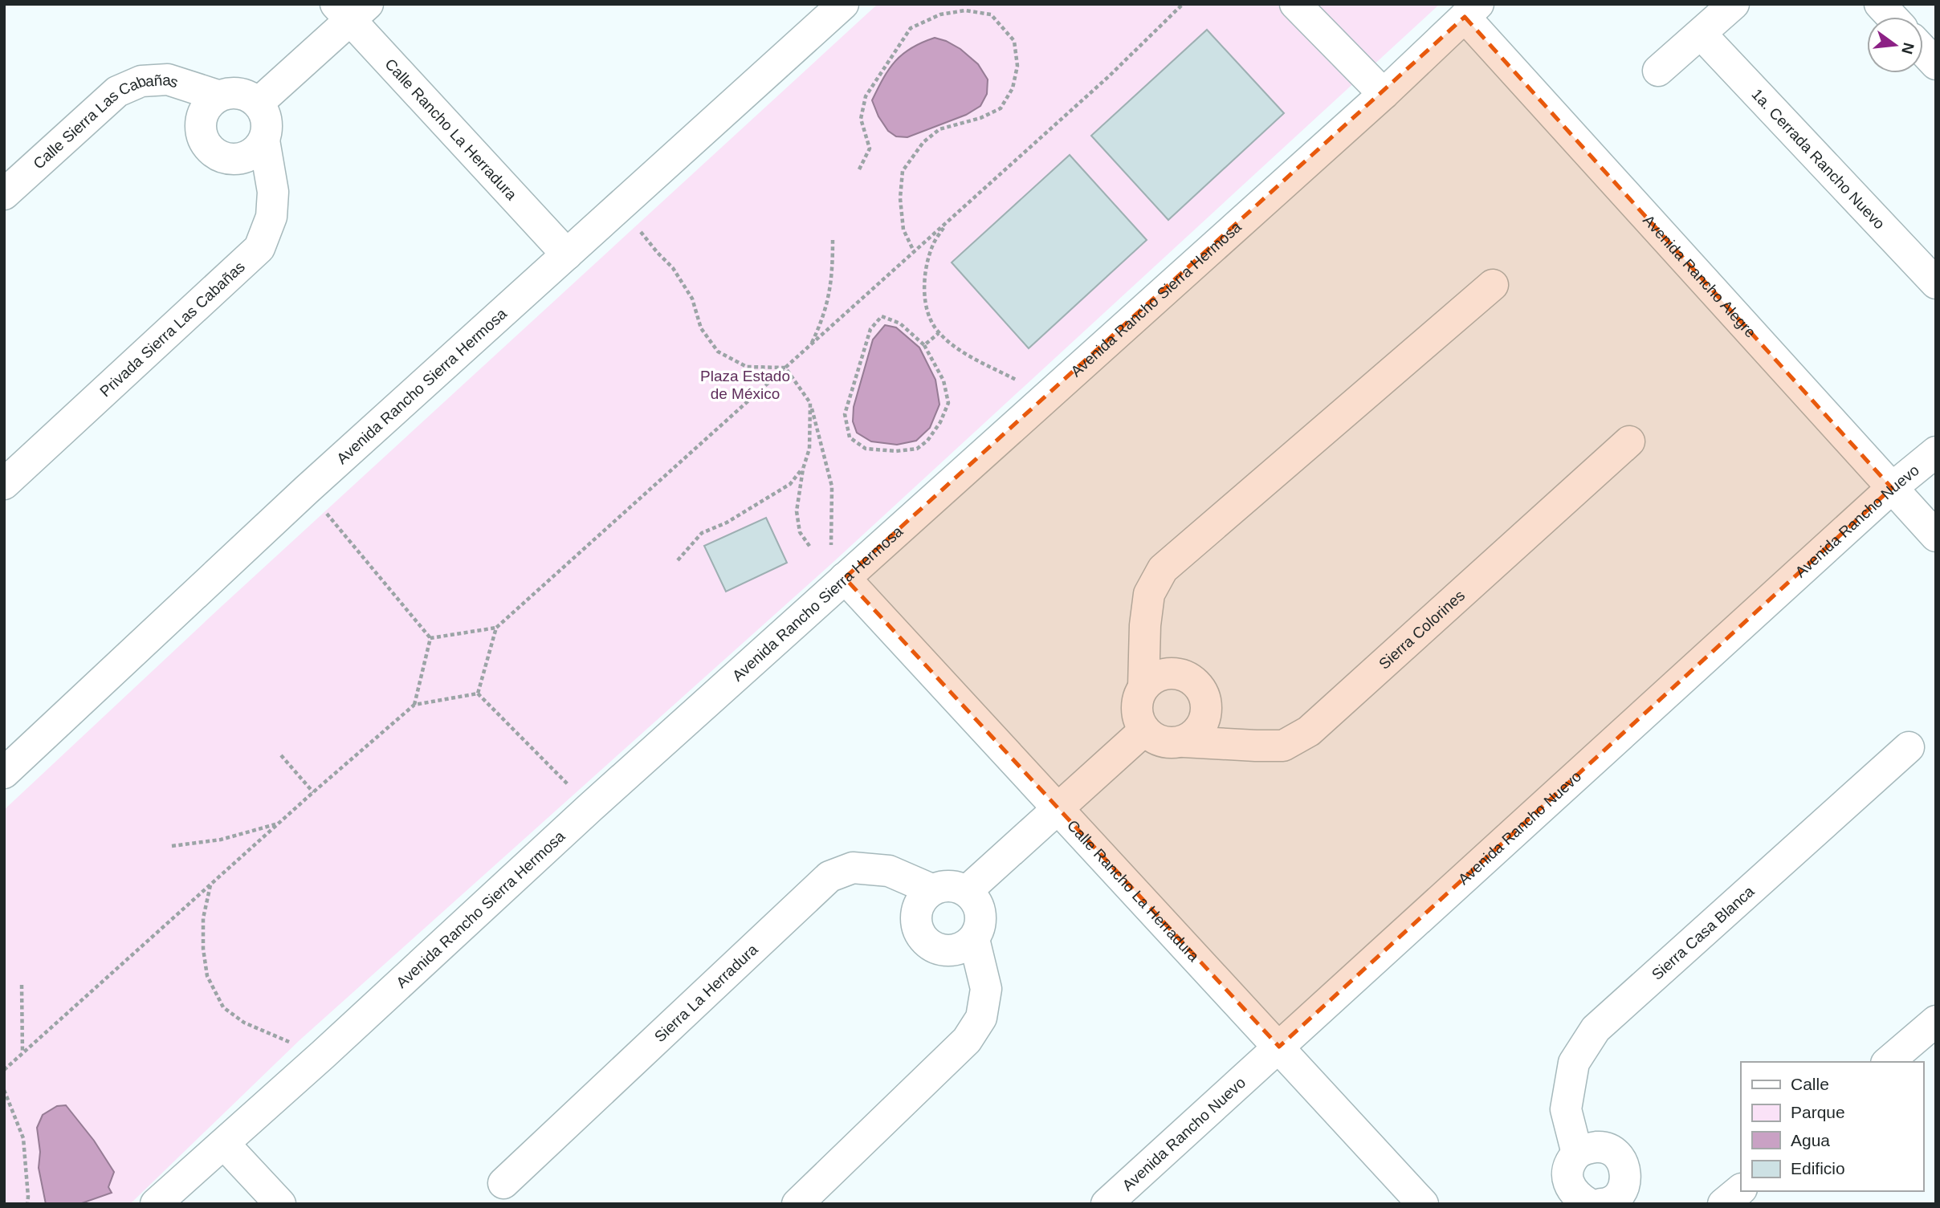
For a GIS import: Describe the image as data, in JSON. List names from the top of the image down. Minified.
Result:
{"streets":{"street":["Calle Sierra Las Cabañas","Calle Rancho La Herradura","1a. Cerrada Rancho Nuevo","Avenida Rancho Alegre","Avenida Rancho Sierra Hermosa","Privada Sierra Las Cabañas","Avenida Rancho Nuevo","Sierra Colorines","Sierra Casa Blanca","Sierra La Herradura"]},"crossings":[["Calle Sierra Las Cabañas","Privada Sierra Las Cabañas"],["Calle Rancho La Herradura","Avenida Rancho Sierra Hermosa"],["Calle Rancho La Herradura","Avenida Rancho Nuevo"],["Avenida Rancho Alegre","Avenida Rancho Sierra Hermosa"],["Avenida Rancho Alegre","Avenida Rancho Nuevo"]],"parks":["Plaza Estado de México"],"legend":["Calle","Parque","Agua","Edificio"],"north":"right"}
